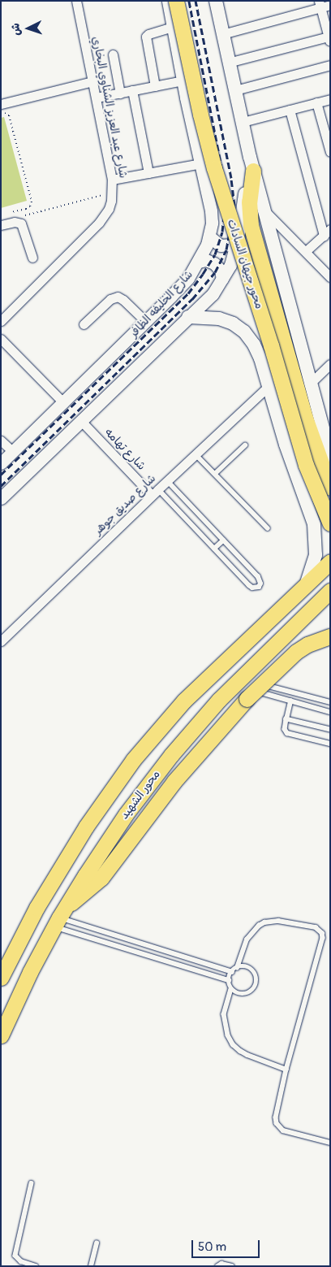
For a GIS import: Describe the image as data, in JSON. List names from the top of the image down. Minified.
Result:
{"streets":{"main road":["محور جيهان السادات","محور الشهيد"],"street":["شارع عبد العزيز الشناوي البخاري","شارع الخليفه الظافر","شارع تهامه","شارع صديق جوهر"]},"crossings":[["محور جيهان السادات","شارع الخليفه الظافر"],["شارع تهامه","شارع صديق جوهر"]],"scale_bar":"50 m","north":"left"}
